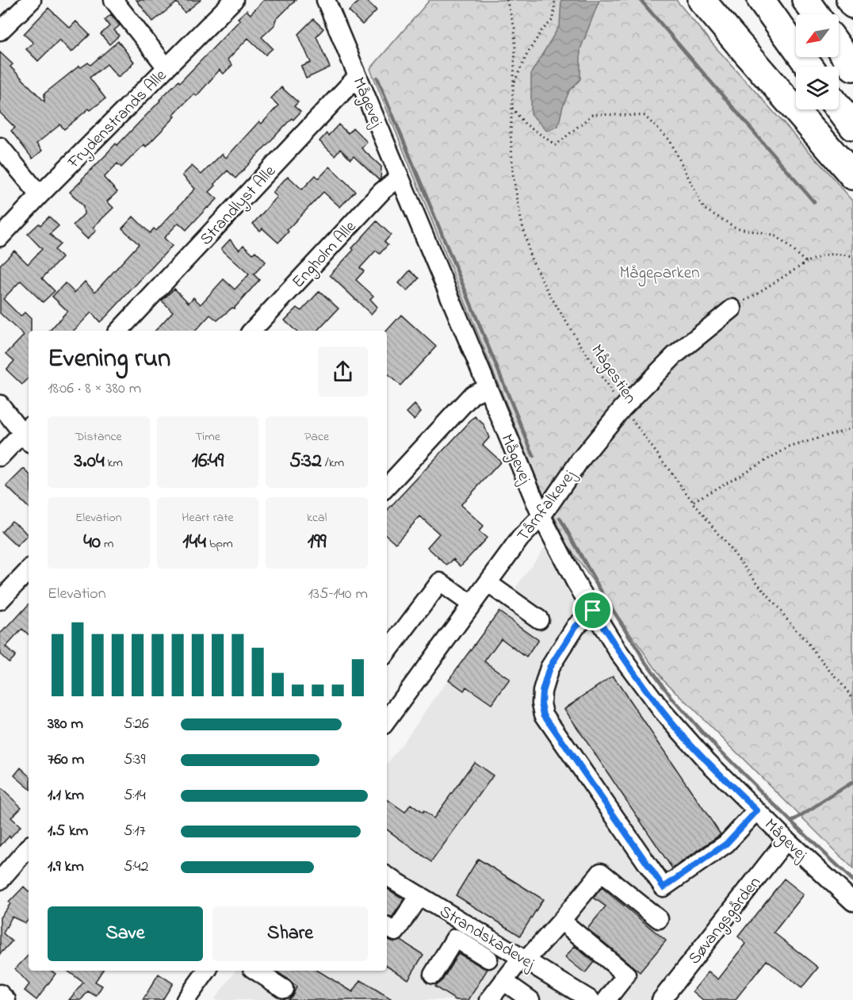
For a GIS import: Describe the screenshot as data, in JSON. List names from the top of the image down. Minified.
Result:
{"streets":{"street":["Mågevej","Frydenstrands Alle","Strandlyst Alle","Engholm Alle","Tårnfalkevej","Søvangsgården","Strandskadevej"],"path":["Mågestien"]},"crossings":[["Mågevej","Strandlyst Alle"],["Mågevej","Engholm Alle"],["Mågevej","Tårnfalkevej"],["Mågevej","Søvangsgården"],["Mågestien","Tårnfalkevej"]],"parks":["Mågeparken"],"north":"bottom left","page":{"heading":["Evening run","18:06 · 8 × 380 m"],"stats":[["Distance","3.04 km"],["Time","16:49"],["Pace","5:32 /km"],["Elevation","40 m"],["Heart rate","144 bpm"],["kcal","199"]],"chart":["Elevation","135–140 m"],"list":[{"name":"380 m","note":"5:26"},{"name":"760 m","note":"5:39"},{"name":"1.1 km","note":"5:14"},{"name":"1.5 km","note":"5:17"},{"name":"1.9 km","note":"5:42"}],"buttons":["Save","Share"]}}
